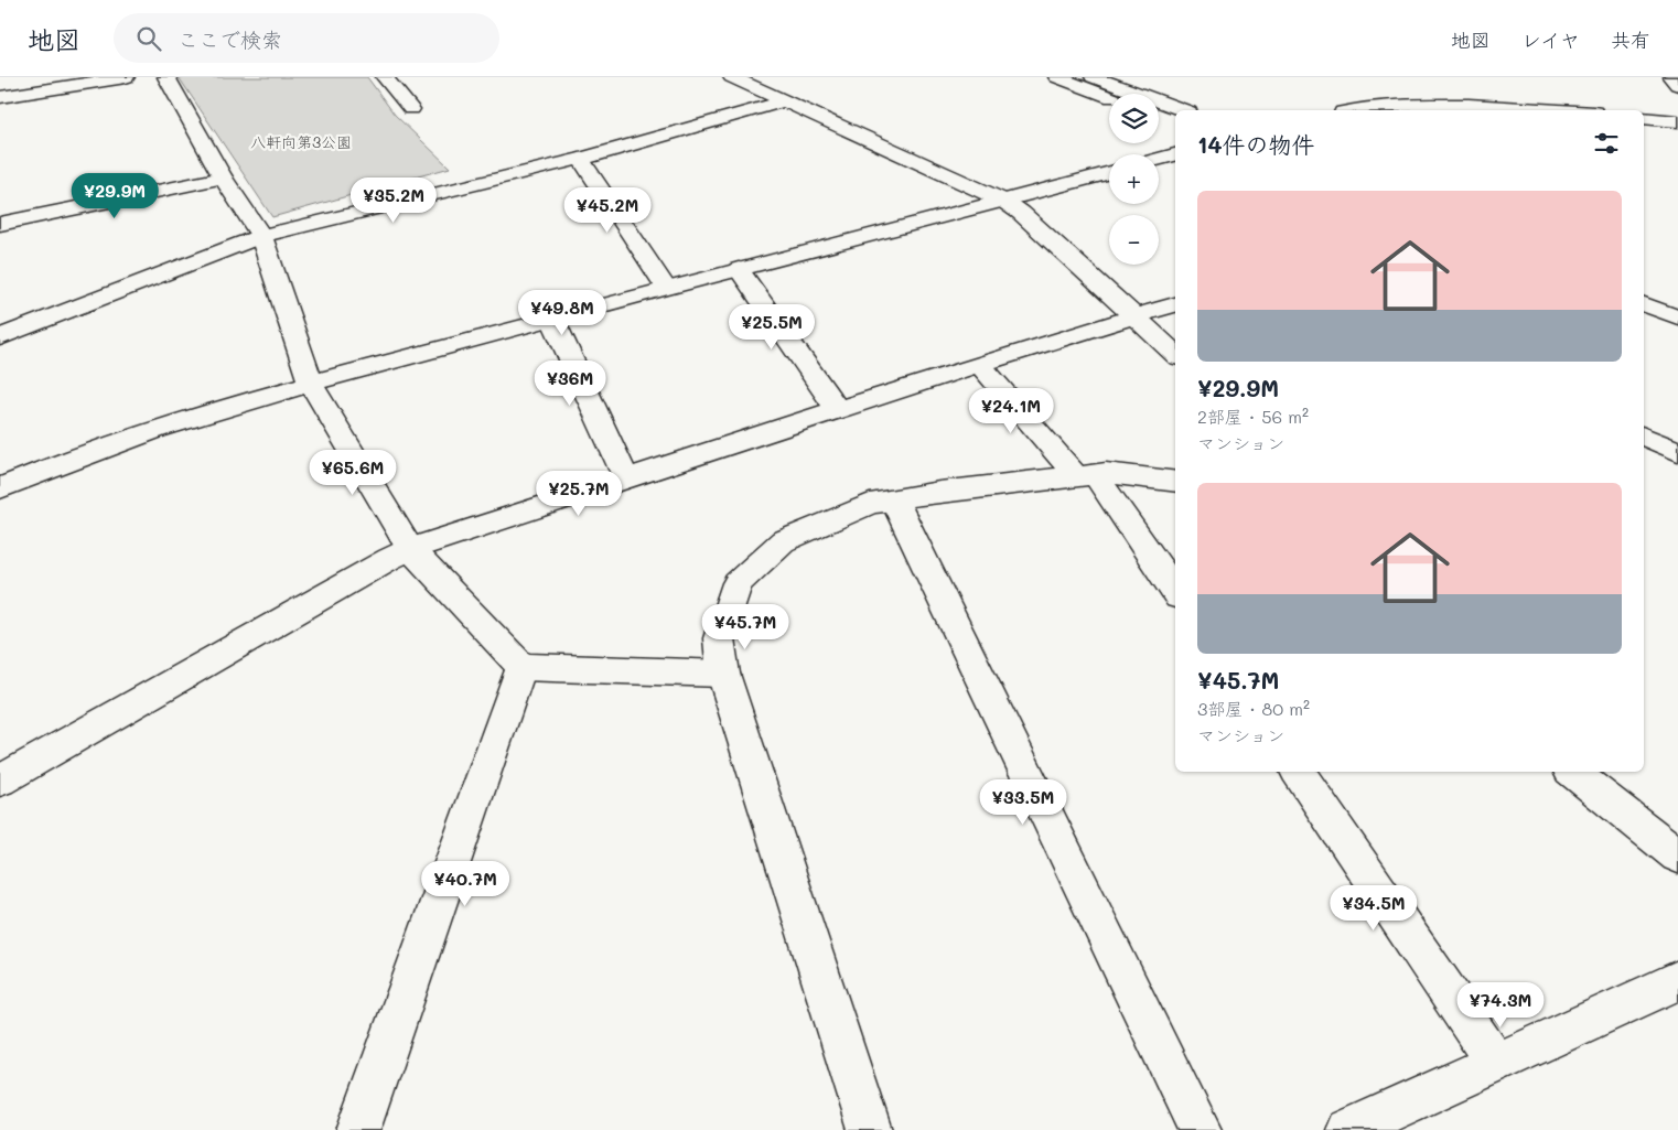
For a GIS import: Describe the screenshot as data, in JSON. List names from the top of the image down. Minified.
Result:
{"parks":["八軒向第3公園"],"page":{"header":"地図","search":"ここで検索","nav":["地図","レイヤ","共有"],"map_buttons":["+","−"],"heading":"14件の物件","price":["¥29.9M","¥35.2M","¥45.2M","¥49.8M","¥25.5M","¥36M","¥24.1M","¥65.6M","¥25.7M","¥45.7M","¥33.5M","¥40.7M","¥34.5M","¥74.3M"],"list":[{"name":"¥29.9M","note":"2部屋 · 56 m² · マンション"},{"name":"¥45.7M","note":"3部屋 · 80 m² · マンション"}]}}
